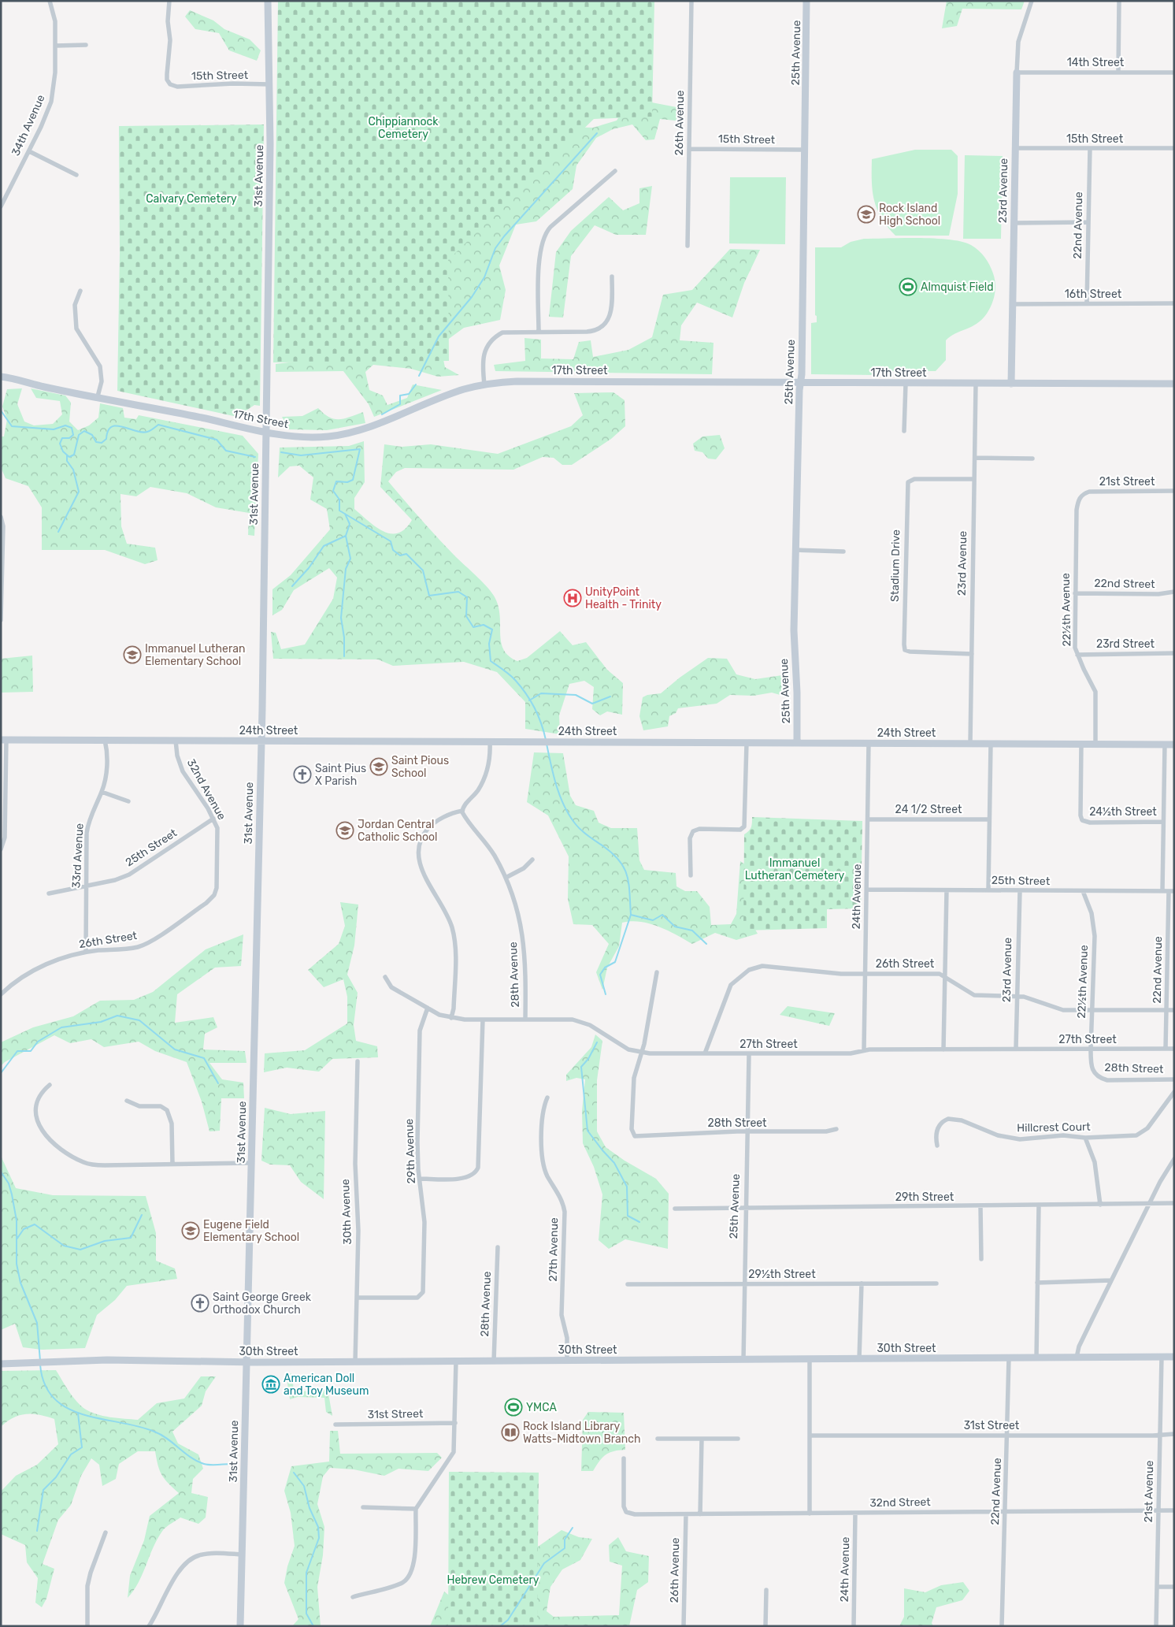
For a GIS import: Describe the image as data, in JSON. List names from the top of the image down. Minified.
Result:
{"streets":{"street":["25th Avenue","14th Street","15th Street","26th Avenue","34th Avenue","31st Avenue","23rd Avenue","22nd Avenue","16th Street","17th Street","21st Street","Stadium Drive","22nd Street","22½th Avenue","23rd Street","24th Street","32nd Avenue","24 1/2 Street","24½th Street","25th Street","33rd Avenue","24th Avenue","26th Street","28th Avenue","27th Street","28th Street","Hillcrest Court","29th Avenue","29th Street","30th Avenue","27th Avenue","29½th Street","30th Street","31st Street","21st Avenue","32nd Street"]},"crossings":[["25th Avenue","15th Street"],["25th Avenue","17th Street"],["25th Avenue","24th Street"],["25th Avenue","27th Street"],["25th Avenue","28th Street"],["25th Avenue","29th Street"],["25th Avenue","29½th Street"],["25th Avenue","30th Street"],["14th Street","23rd Avenue"],["15th Street","26th Avenue"],["15th Street","31st Avenue"],["15th Street","23rd Avenue"],["15th Street","22nd Avenue"],["26th Avenue","32nd Street"],["31st Avenue","17th Street"],["31st Avenue","24th Street"],["31st Avenue","30th Street"],["23rd Avenue","16th Street"],["23rd Avenue","17th Street"],["23rd Avenue","Stadium Drive"],["23rd Avenue","24th Street"],["23rd Avenue","25th Street"],["23rd Avenue","26th Street"],["23rd Avenue","27th Street"],["22nd Avenue","16th Street"],["22nd Avenue","25th Street"],["22nd Avenue","26th Street"],["22nd Avenue","27th Street"],["22nd Avenue","30th Street"],["22nd Avenue","31st Street"],["22nd Avenue","32nd Street"],["21st Street","22½th Avenue"],["22nd Street","22½th Avenue"],["22½th Avenue","23rd Street"],["22½th Avenue","24th Street"],["22½th Avenue","25th Street"],["22½th Avenue","26th Street"],["22½th Avenue","27th Street"],["22½th Avenue","28th Street"],["24th Street","32nd Avenue"],["24th Street","24½th Street"],["24th Street","33rd Avenue"],["24th Street","24th Avenue"],["32nd Avenue","25th Street"],["32nd Avenue","26th Street"],["24 1/2 Street","24th Avenue"],["25th Street","33rd Avenue"],["25th Street","24th Avenue"],["33rd Avenue","26th Street"],["24th Avenue","26th Street"],["24th Avenue","27th Street"],["24th Avenue","32nd Street"],["26th Street","27th Street"],["28th Avenue","27th Street"],["28th Avenue","30th Street"],["27th Street","28th Street"],["27th Street","29th Avenue"],["29th Avenue","30th Avenue"],["30th Avenue","30th Street"],["27th Avenue","30th Street"],["30th Street","21st Avenue"],["31st Street","21st Avenue"],["21st Avenue","32nd Street"]],"parks":["Chippiannock Cemetery","Calvary Cemetery","Immanuel Lutheran Cemetery","Hebrew Cemetery"],"places":{"school or university":["Rock Island High School","Immanuel Lutheran Elementary School","Saint Pious School","Jordan Central Catholic School","Eugene Field Elementary School"],"sports":["Almquist Field","YMCA"],"hospital":["UnityPoint Health - Trinity"],"church":["Saint Pius X Parish","Saint George Greek Orthodox Church"],"museum":["American Doll and Toy Museum"],"library":["Rock Island Library Watts-Midtown Branch"]}}
